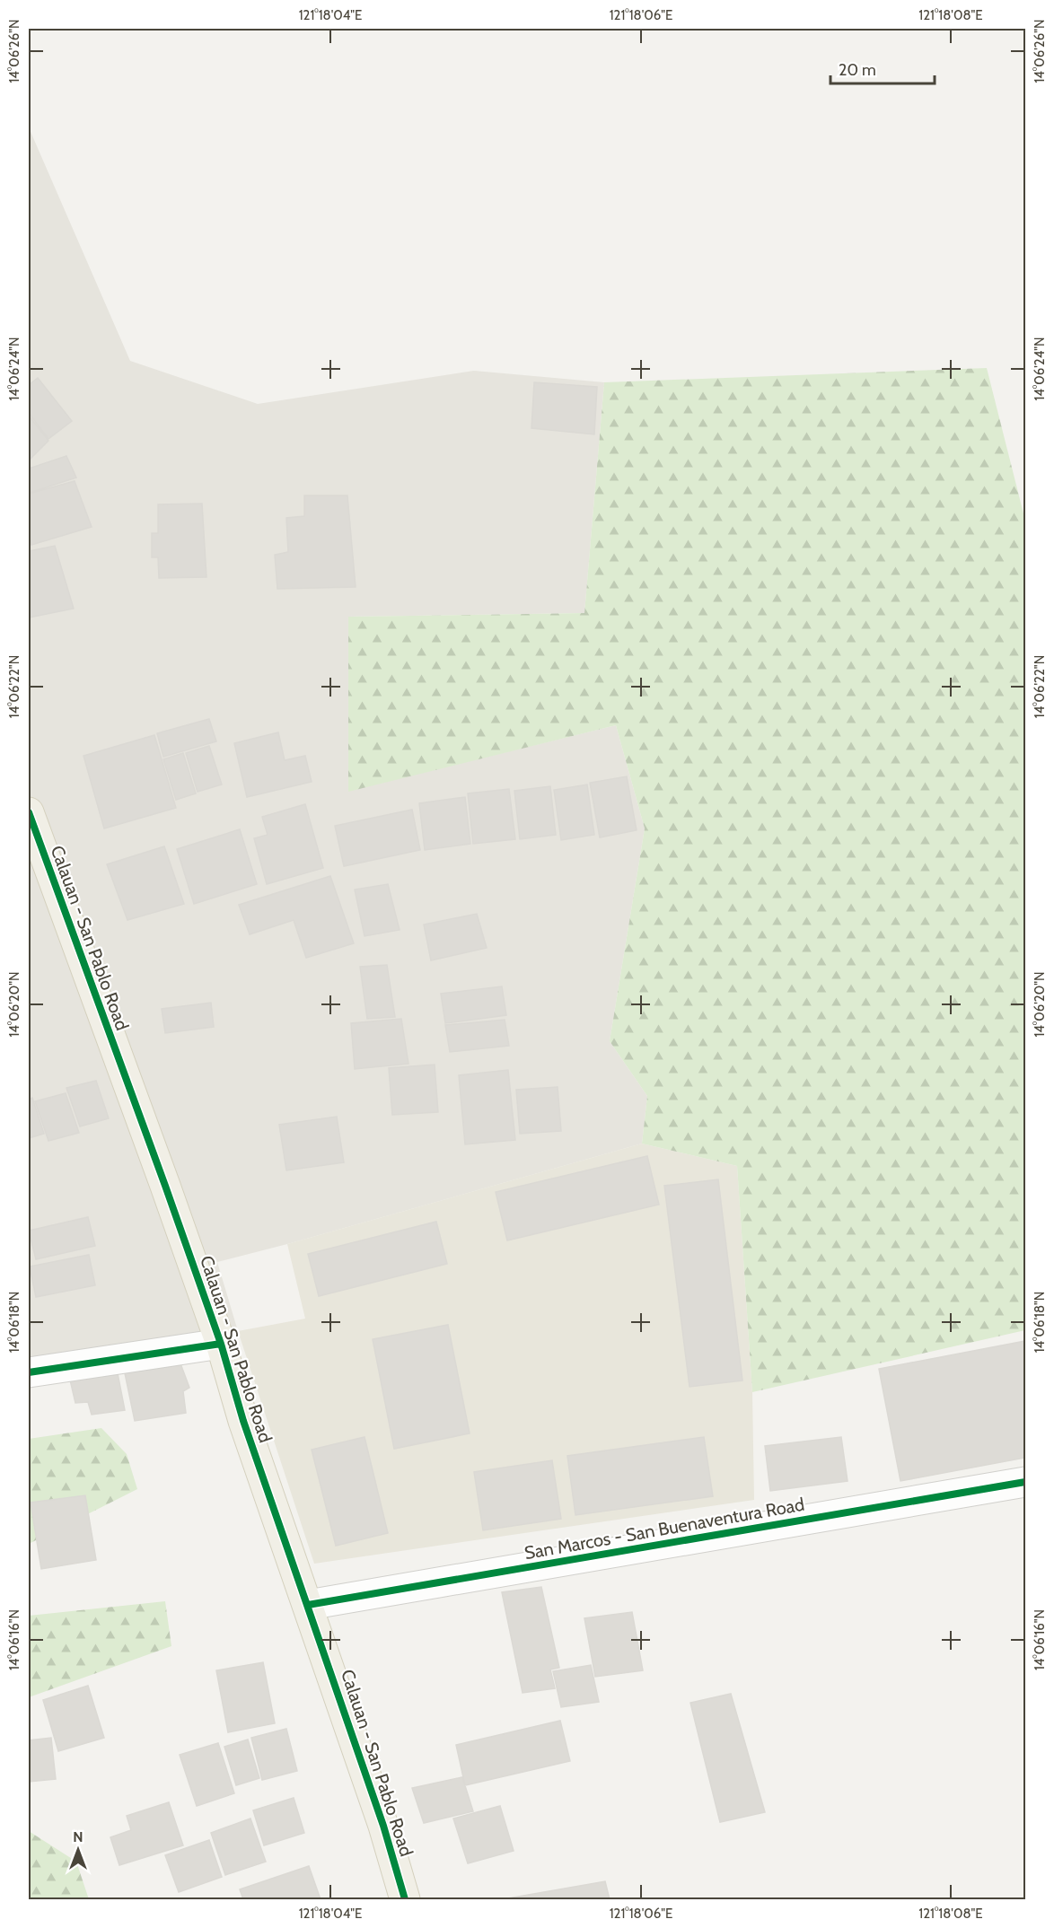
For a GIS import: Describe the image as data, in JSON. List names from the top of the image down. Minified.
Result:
{"streets":{"main road":["Calauan - San Pablo Road"],"street":["San Marcos - San Buenaventura Road"]},"crossings":[["Calauan - San Pablo Road","San Marcos - San Buenaventura Road"]],"scale_bar":"20 m","north":"top","coordinates":["121°18'04\"E","121°18'06\"E","121°18'08\"E","14°06'26\"N","14°06'24\"N","14°06'22\"N","14°06'20\"N","14°06'18\"N","14°06'16\"N"]}
